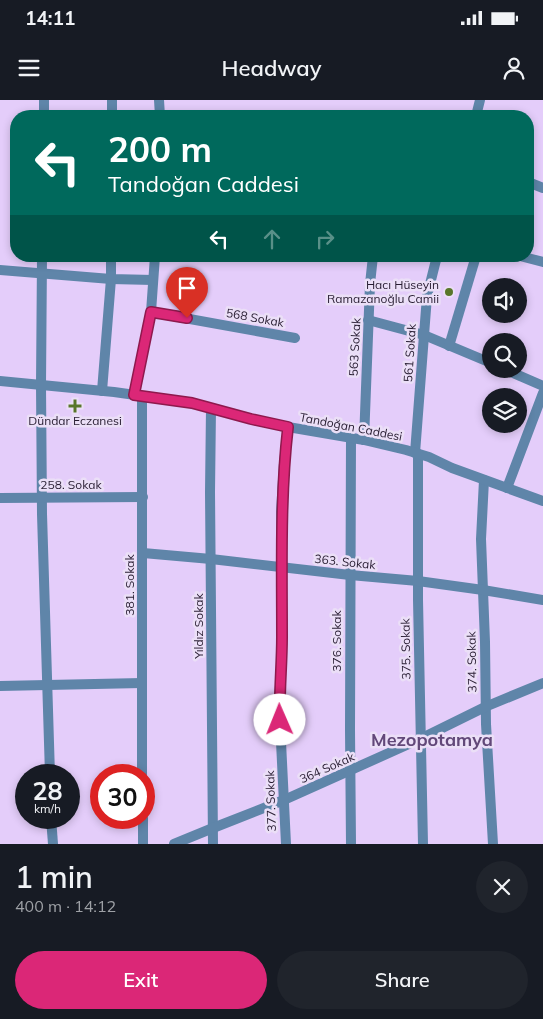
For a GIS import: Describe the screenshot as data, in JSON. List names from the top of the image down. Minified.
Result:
{"streets":{"street":["568 Sokak","563 Sokak","561 Sokak","Tandoğan Caddesi","258. Sokak","363. Sokak","381. Sokak","Yıldız Sokak","376. Sokak","375. Sokak","374. Sokak","364 Sokak","377. Sokak"]},"crossings":[["568 Sokak","381. Sokak"],["563 Sokak","Tandoğan Caddesi"],["561 Sokak","Tandoğan Caddesi"],["561 Sokak","375. Sokak"],["Tandoğan Caddesi","381. Sokak"],["Tandoğan Caddesi","Yıldız Sokak"],["Tandoğan Caddesi","376. Sokak"],["Tandoğan Caddesi","375. Sokak"],["Tandoğan Caddesi","374. Sokak"],["Tandoğan Caddesi","377. Sokak"],["258. Sokak","381. Sokak"],["363. Sokak","381. Sokak"],["363. Sokak","Yıldız Sokak"],["363. Sokak","376. Sokak"],["363. Sokak","375. Sokak"],["363. Sokak","374. Sokak"],["363. Sokak","377. Sokak"],["Yıldız Sokak","364 Sokak"],["376. Sokak","364 Sokak"],["375. Sokak","364 Sokak"],["374. Sokak","364 Sokak"],["364 Sokak","377. Sokak"]],"districts":["Mezopotamya"],"places":{"other":["Hacı Hüseyin Ramazanoğlu Camii"],"health":["Dündar Eczanesi"]},"page":{"status":"14:11","header":"Headway","turn":["200 m","Tandoğan Caddesi"],"speed":"28 km/h","limit":"30","heading":["1 min","400 m · 14:12"],"buttons":["Exit","Share"]}}
